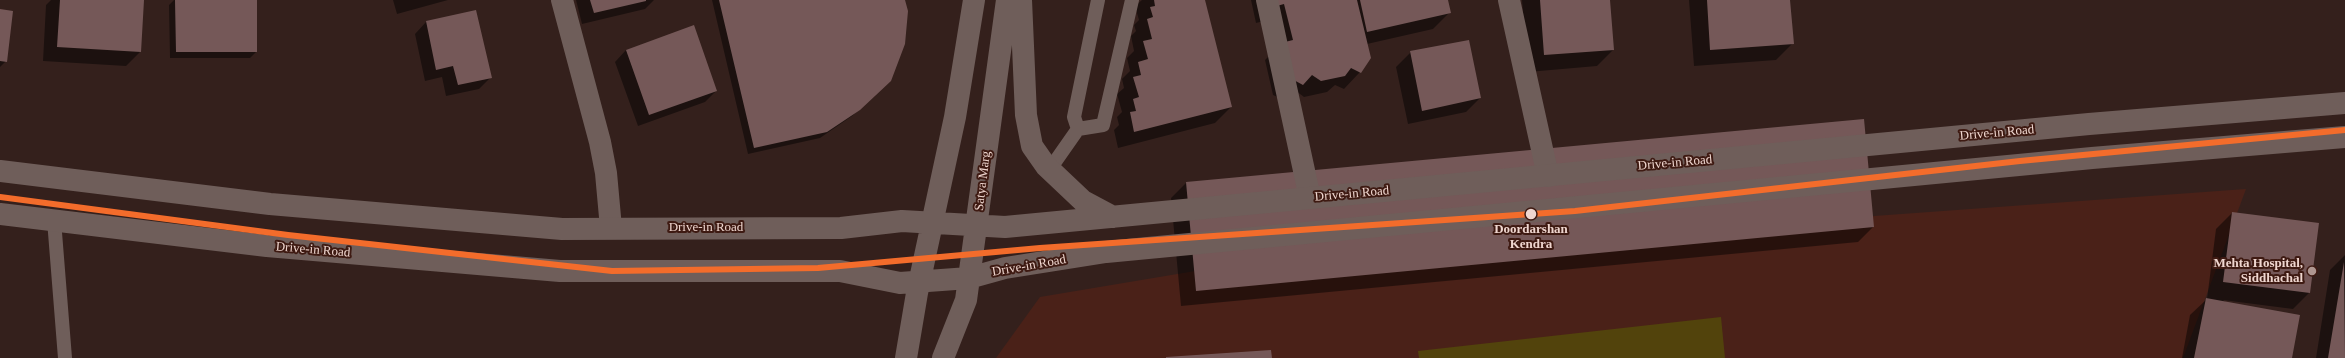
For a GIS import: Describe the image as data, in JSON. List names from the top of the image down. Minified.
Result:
{"streets":{"main road":["Drive-in Road","Satya Marg"]},"crossings":[["Drive-in Road","Satya Marg"]],"places":["Doordarshan Kendra","Mehta Hospital, Siddhachal"]}
